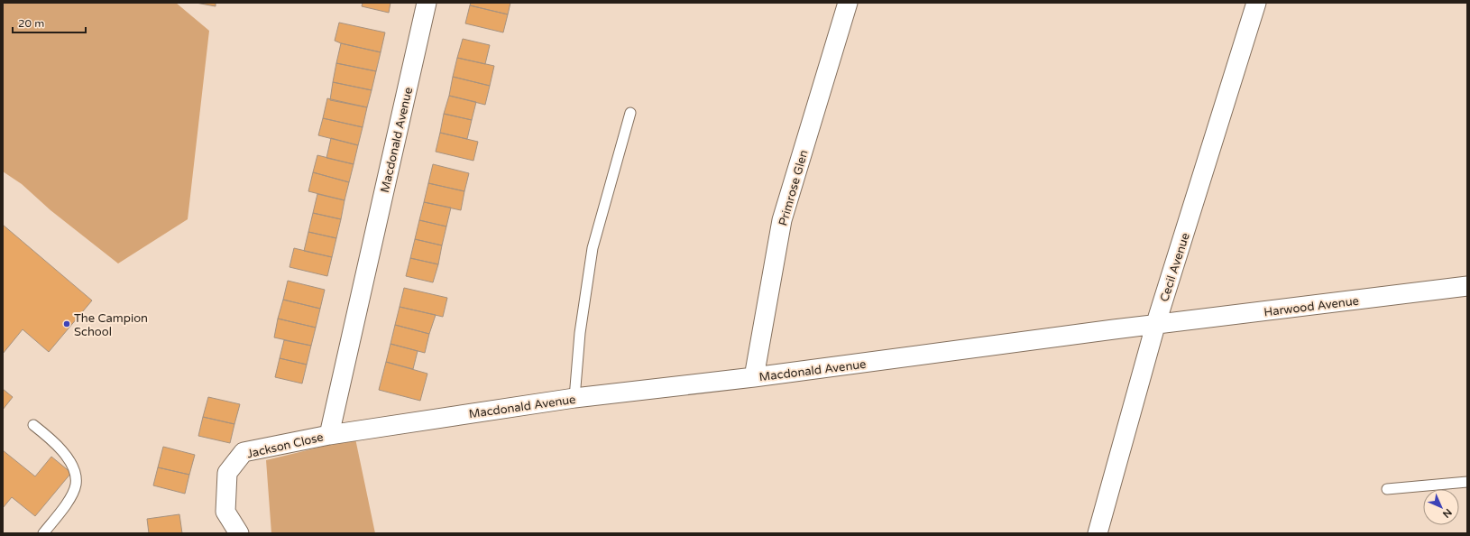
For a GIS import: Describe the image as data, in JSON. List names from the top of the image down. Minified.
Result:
{"streets":{"street":["Macdonald Avenue","Primrose Glen","Cecil Avenue","Harwood Avenue","Jackson Close"]},"crossings":[["Macdonald Avenue","Primrose Glen"],["Macdonald Avenue","Cecil Avenue"],["Macdonald Avenue","Harwood Avenue"],["Macdonald Avenue","Jackson Close"],["Cecil Avenue","Harwood Avenue"]],"places":["The Campion School"],"scale_bar":"20 m","north":"bottom right"}
